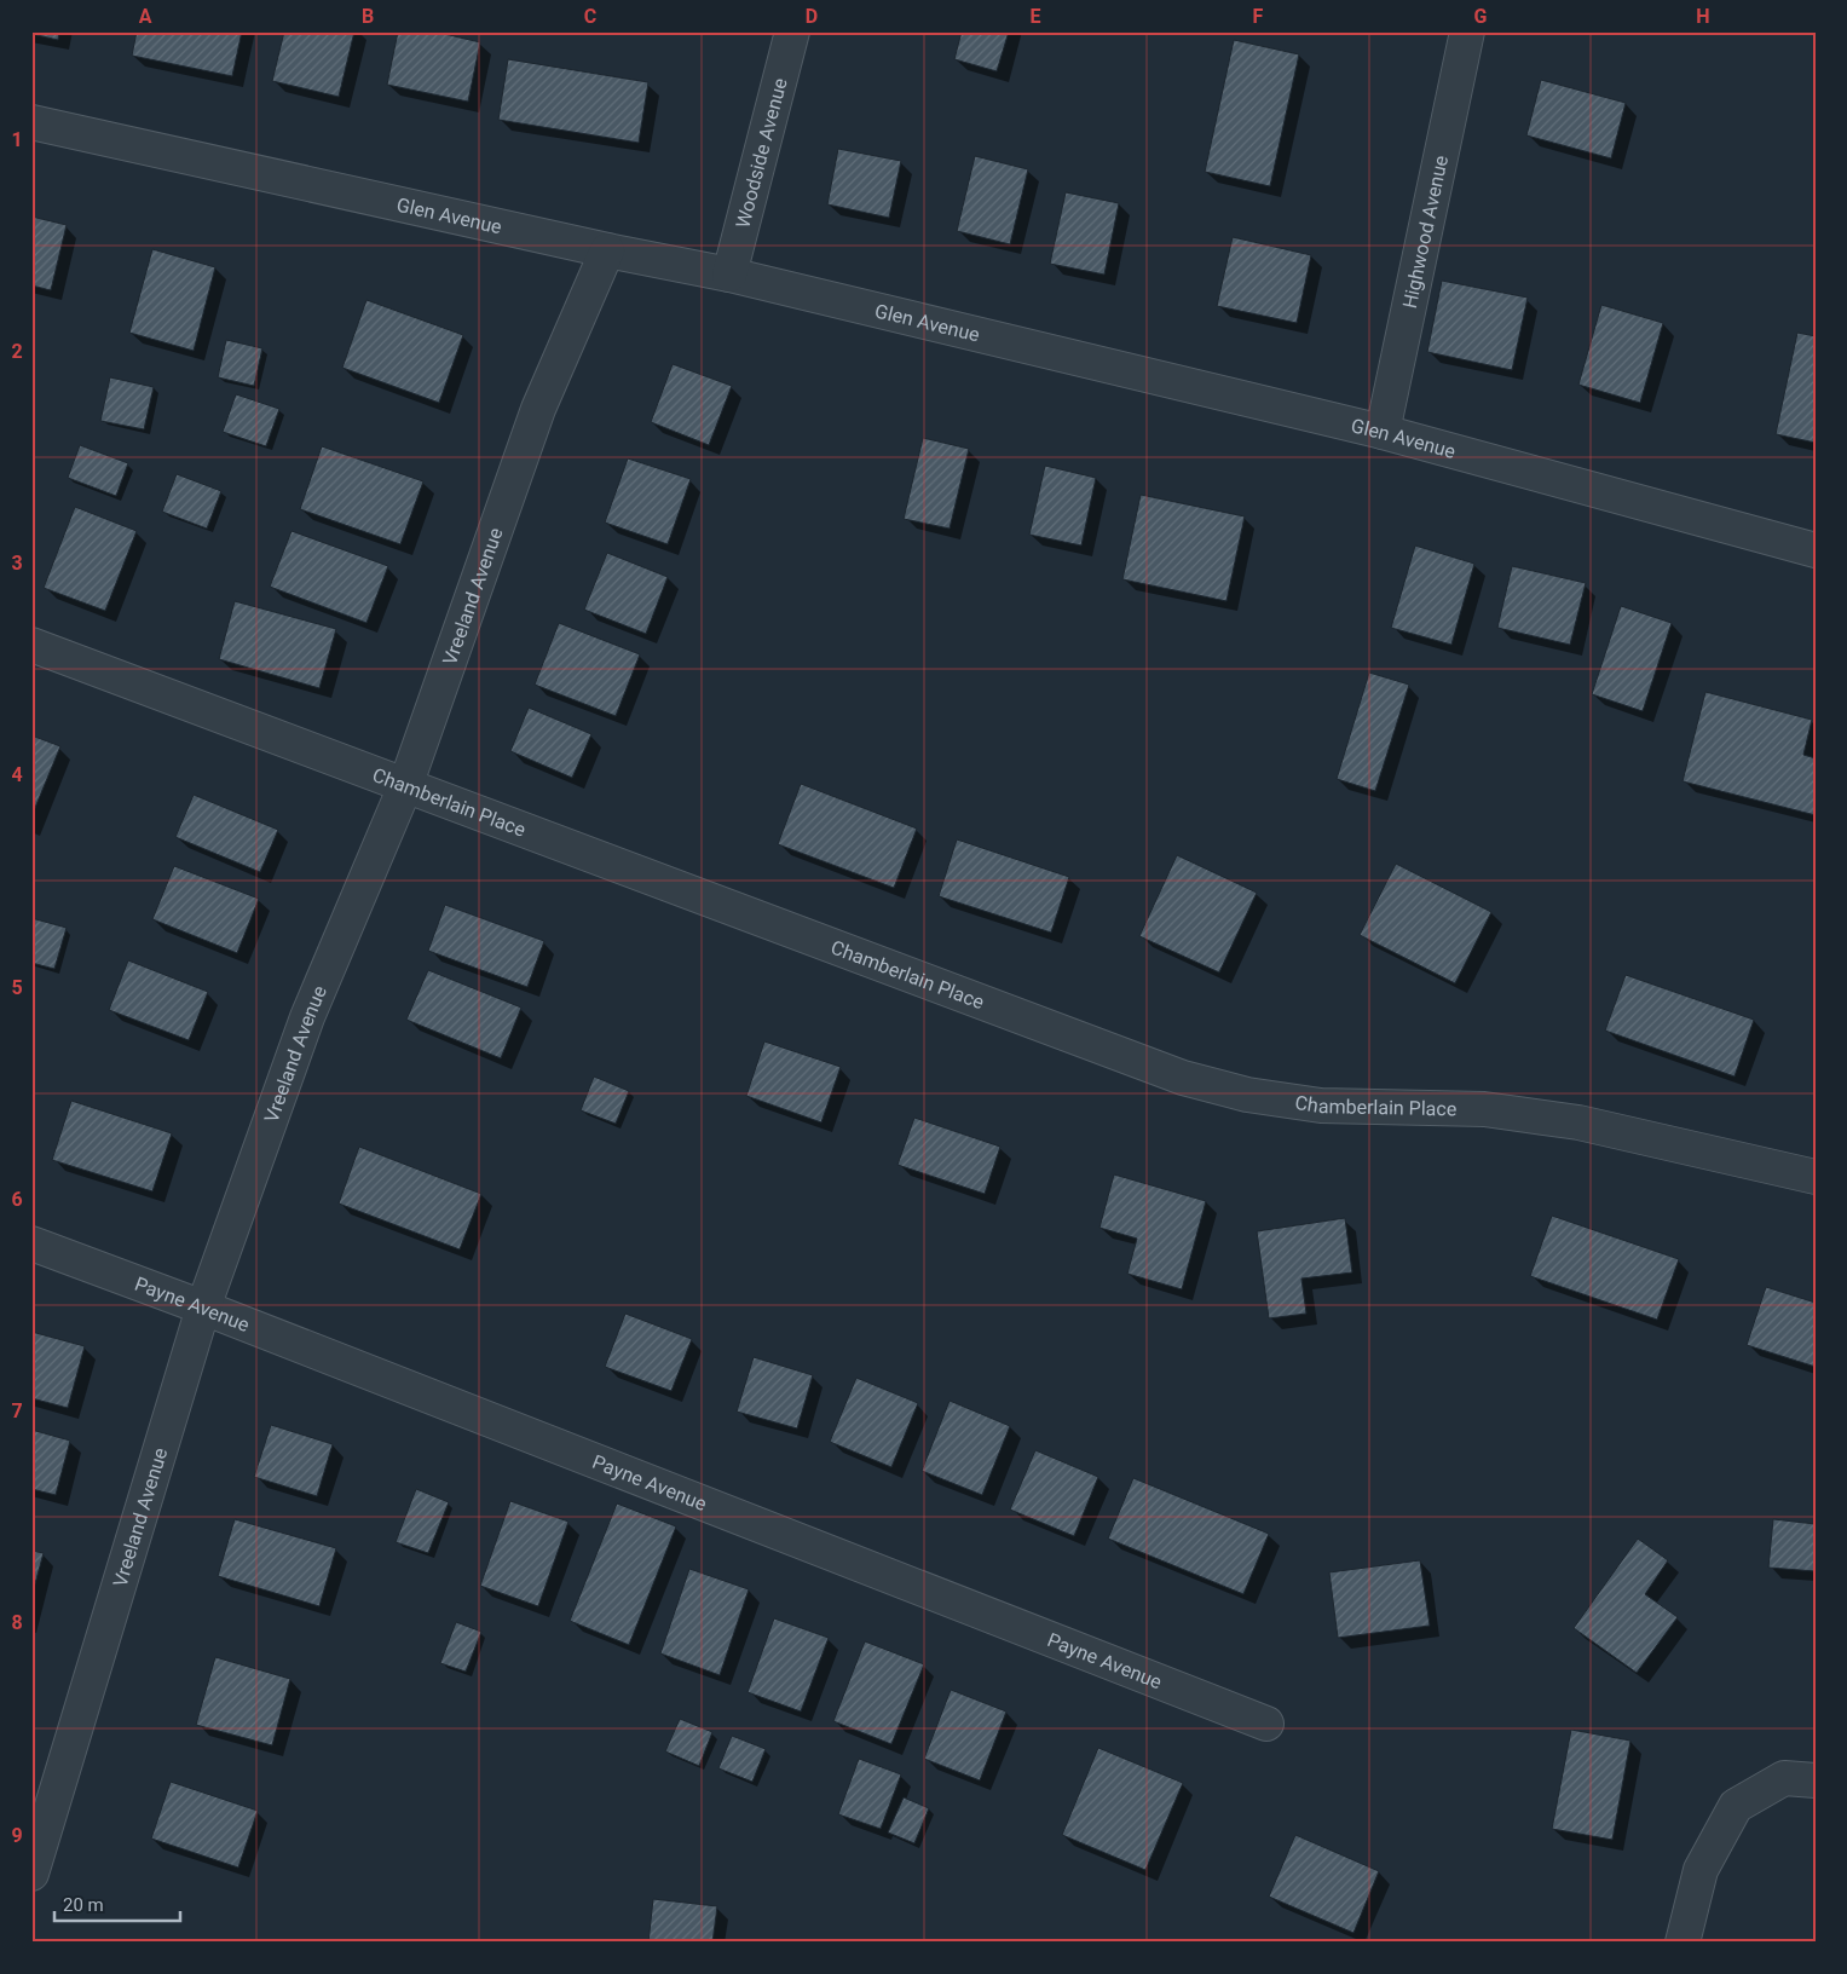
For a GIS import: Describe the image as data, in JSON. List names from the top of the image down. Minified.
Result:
{"streets":{"street":["Woodside Avenue","Glen Avenue","Highwood Avenue","Vreeland Avenue","Chamberlain Place","Payne Avenue"]},"crossings":[["Woodside Avenue","Glen Avenue"],["Glen Avenue","Highwood Avenue"],["Glen Avenue","Vreeland Avenue"],["Vreeland Avenue","Chamberlain Place"],["Vreeland Avenue","Payne Avenue"]],"scale_bar":"20 m","grid":{"columns":["A","B","C","D","E","F","G","H"],"rows":["1","2","3","4","5","6","7","8","9"]}}
